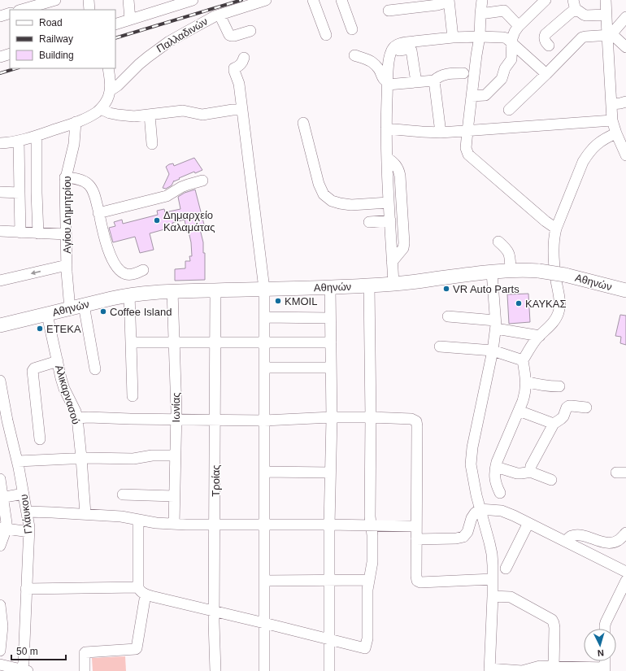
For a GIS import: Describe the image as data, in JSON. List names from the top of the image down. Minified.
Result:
{"streets":{"main road":["Αθηνών"],"street":["Παλλαδινών","Αγίου Δημητρίου","Αλικαρνασού","Ιωνίας","Τροίας","Γλάυκου"]},"crossings":[["Αγίου Δημητρίου","Αθηνών"],["Αθηνών","Αλικαρνασού"],["Αθηνών","Ιωνίας"],["Αθηνών","Τροίας"]],"places":["Δημαρχείο Καλαμάτας","VR Auto Parts","KMOIL","ΚΑΥΚΑΣ","Coffee Island","ΕΤΕΚΑ"],"legend":["Road","Railway","Building"],"scale_bar":"50 m","north":"bottom"}
